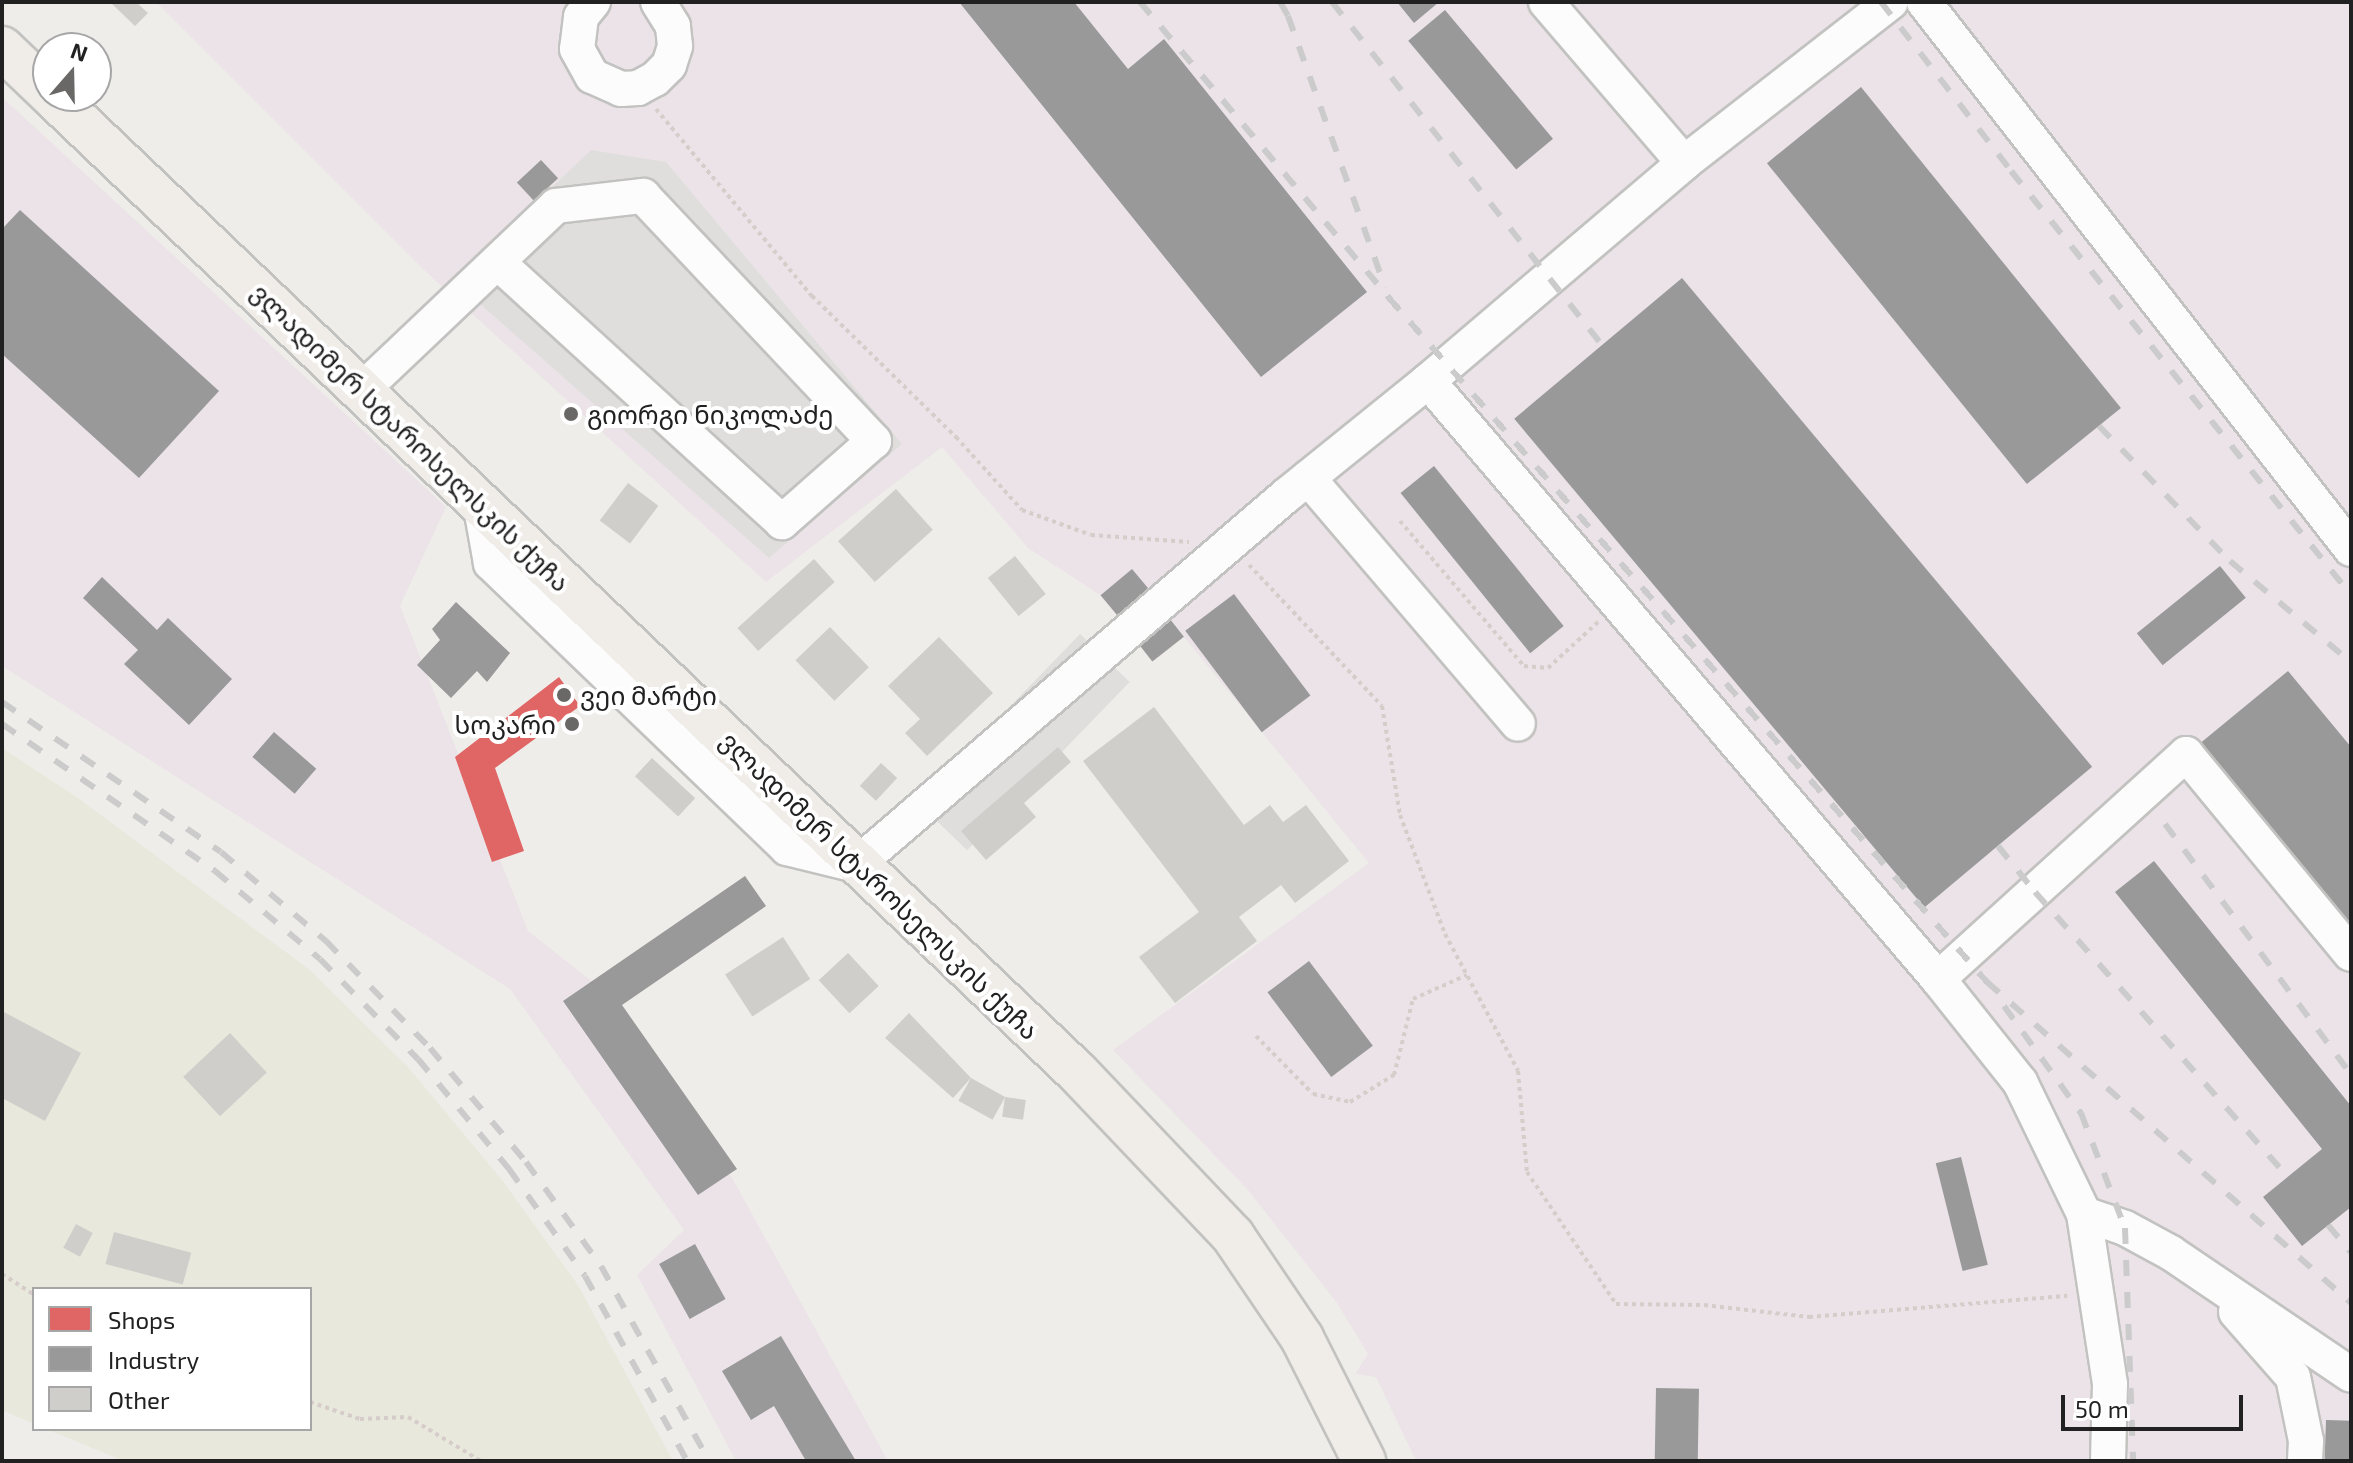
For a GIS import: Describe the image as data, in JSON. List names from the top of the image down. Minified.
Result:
{"streets":{"main road":["ვლადიმერ სტაროსელსკის ქუჩა"]},"places":["გიორგი ნიკოლაძე","ვეი მარტი","სოკარი"],"legend":["Shops","Industry","Other"],"scale_bar":"50 m","north":"top"}
